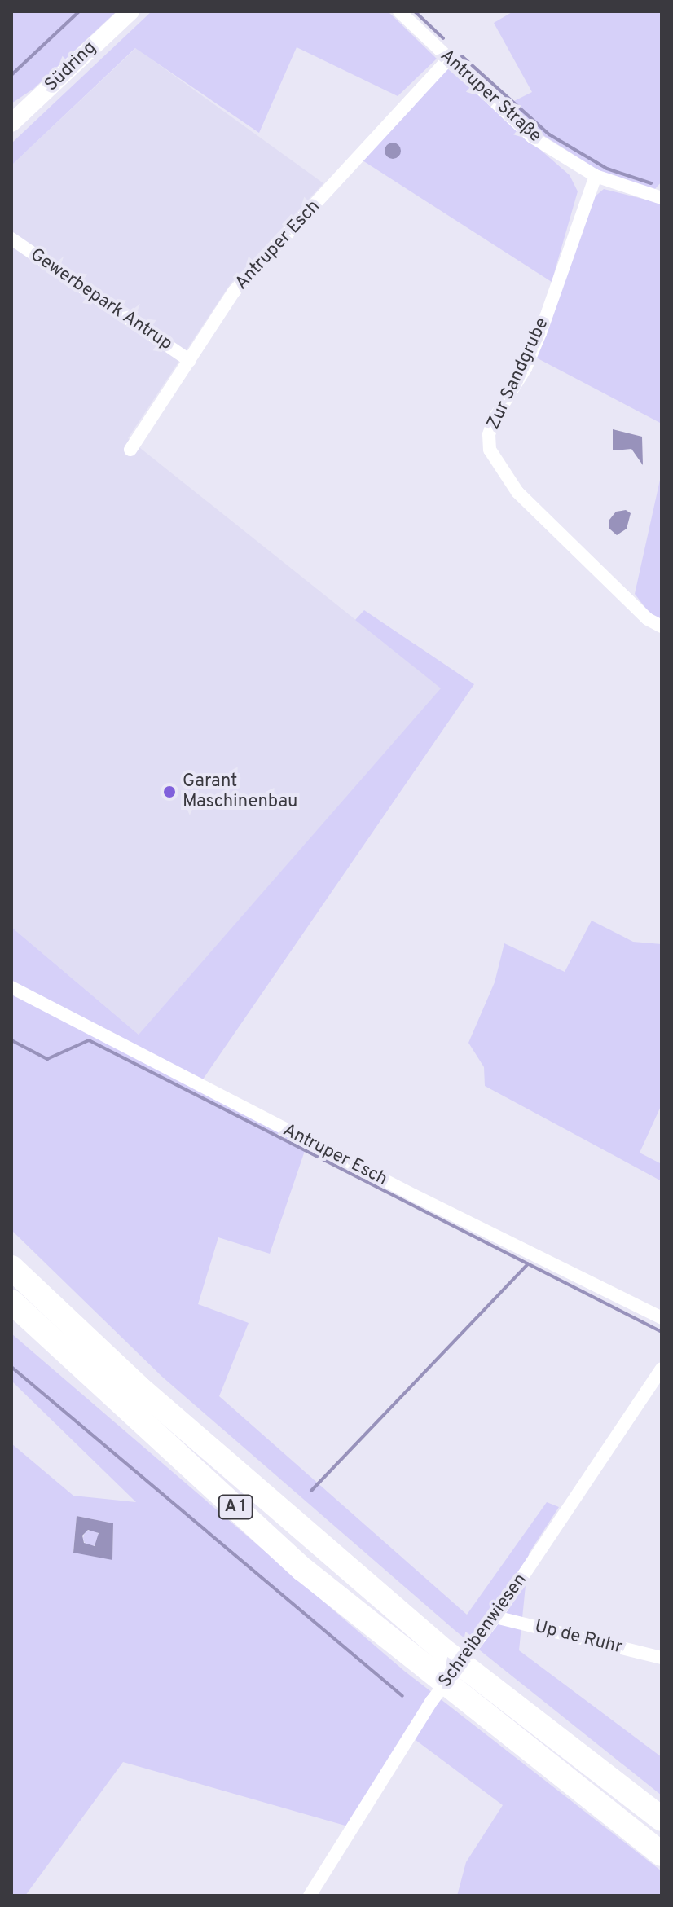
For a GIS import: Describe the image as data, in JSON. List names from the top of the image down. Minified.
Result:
{"streets":{"highway":["A 1"],"main road":["Südring"],"street":["Antruper Straße","Antruper Esch","Gewerbepark Antrup","Zur Sandgrube","Schreibenwiesen","Up de Ruhr"]},"crossings":[["Antruper Straße","Antruper Esch"],["Antruper Straße","Zur Sandgrube"],["Antruper Esch","Gewerbepark Antrup"],["Schreibenwiesen","Up de Ruhr"]],"places":["Garant Maschinenbau"]}
